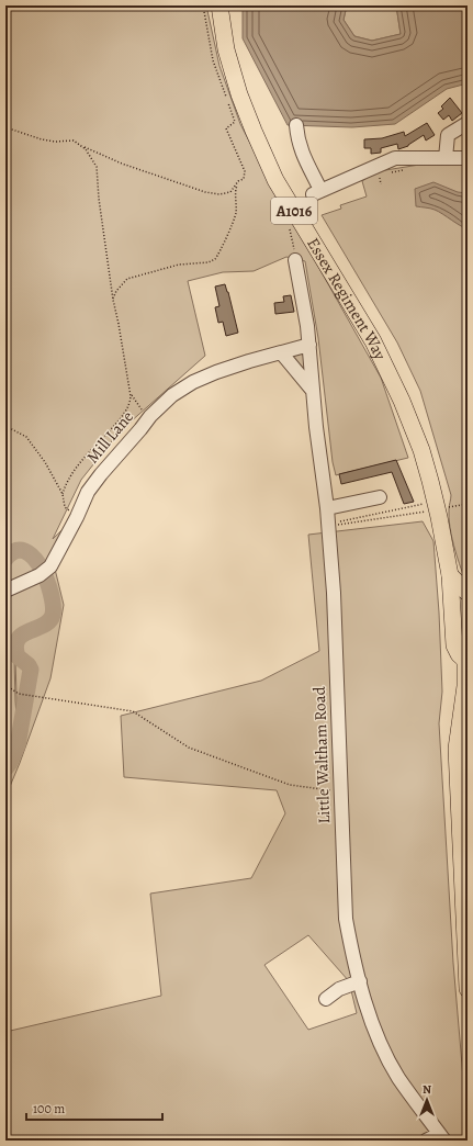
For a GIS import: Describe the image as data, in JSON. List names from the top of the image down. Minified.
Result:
{"streets":{"main road":["A1016","Essex Regiment Way"],"street":["Mill Lane","Little Waltham Road"]},"crossings":[["Mill Lane","Little Waltham Road"]],"scale_bar":"100 m","north":"top"}
